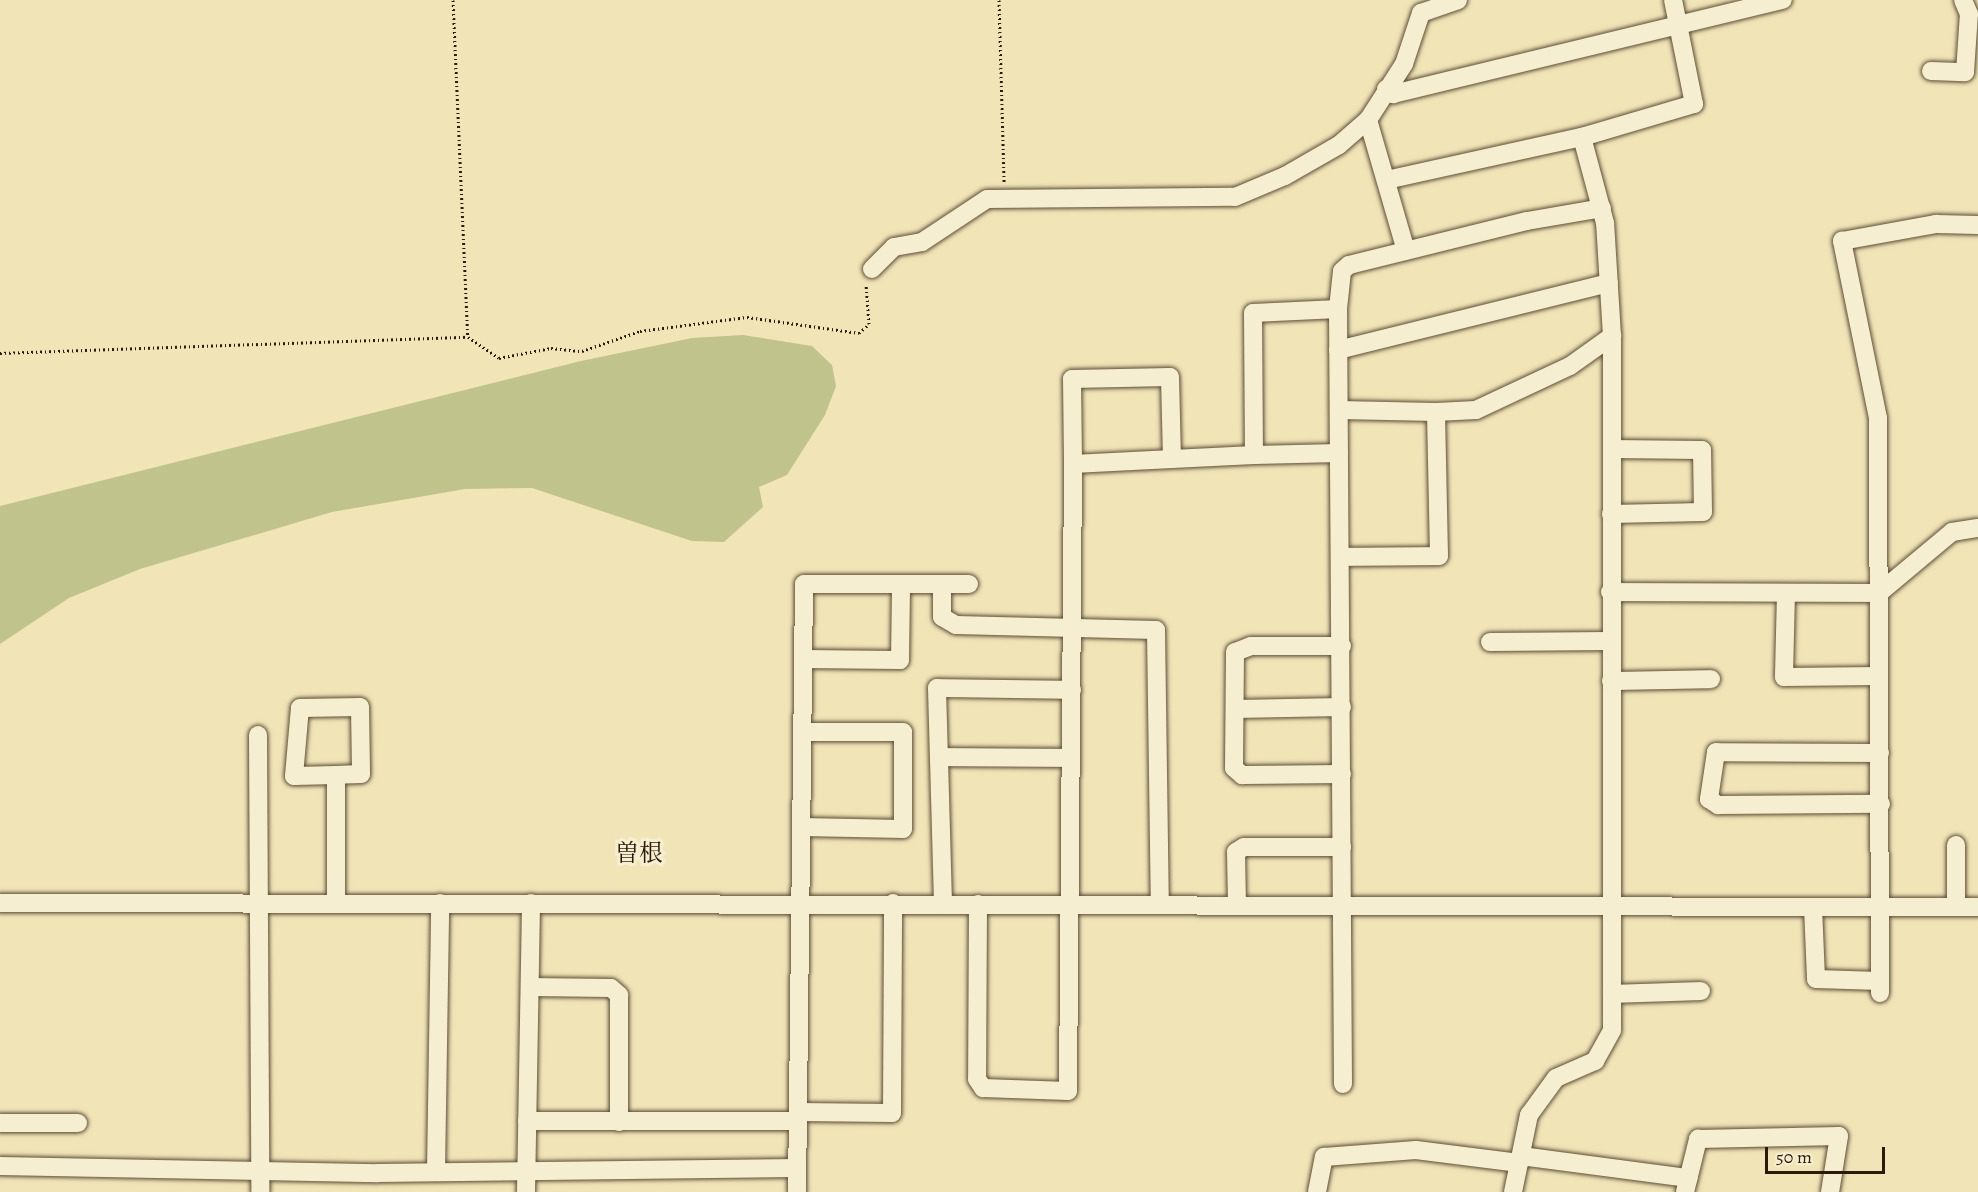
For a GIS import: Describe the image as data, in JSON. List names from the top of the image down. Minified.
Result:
{"districts":["曽根"],"scale_bar":"50 m"}
